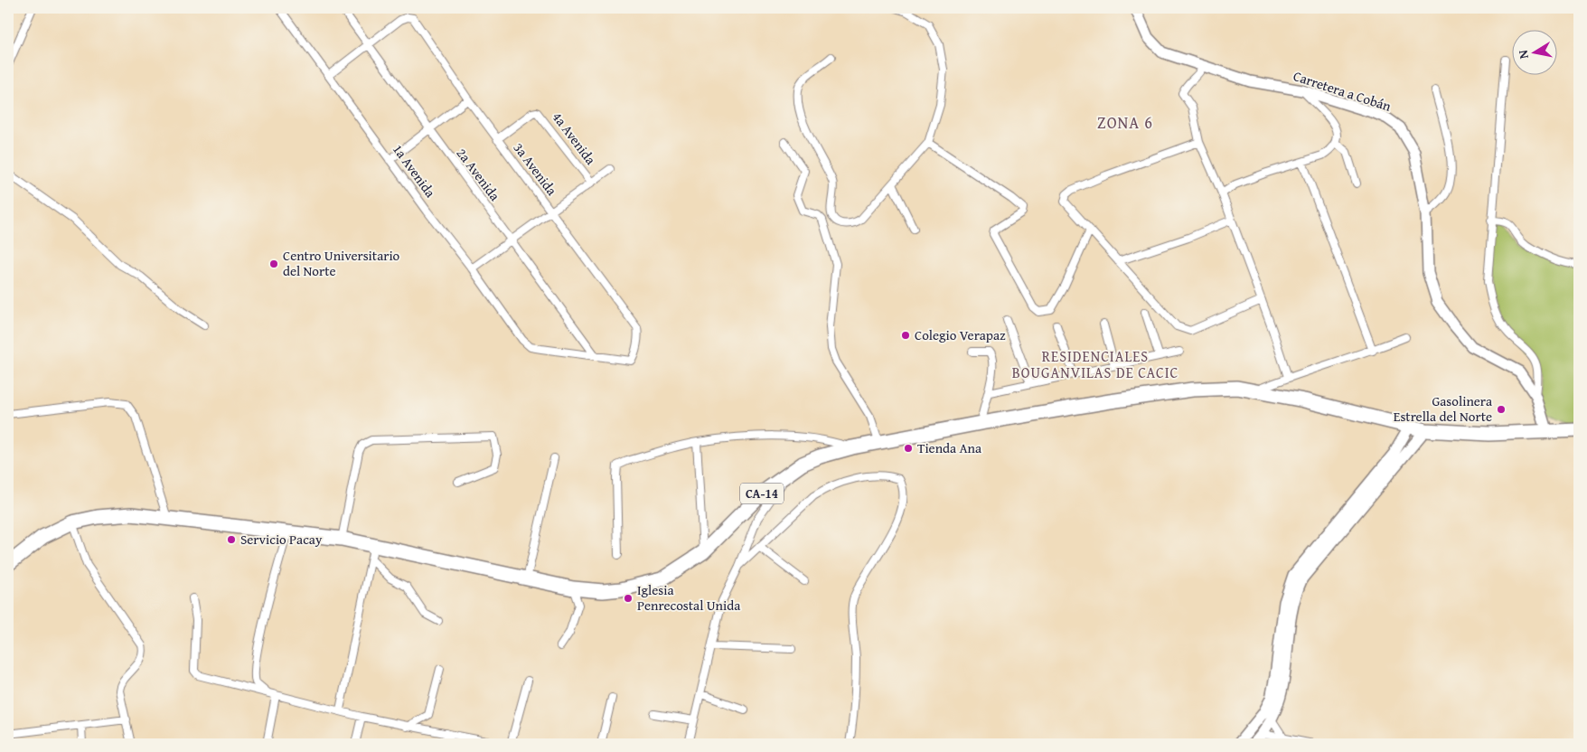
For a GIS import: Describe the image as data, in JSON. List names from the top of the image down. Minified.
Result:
{"streets":{"highway":["CA-14"],"street":["Carretera a Cobán","4a Avenida","3a Avenida","1a Avenida","2a Avenida"]},"crossings":[["Carretera a Cobán","CA-14"],["4a Avenida","3a Avenida"],["3a Avenida","1a Avenida"],["3a Avenida","2a Avenida"],["1a Avenida","2a Avenida"]],"districts":["ZONA 6","RESIDENCIALES BOUGANVILAS DE CACIC"],"places":["Centro Universitario del Norte","Colegio Verapaz","Gasolinera Estrella del Norte","Tienda Ana","Servicio Pacay","Iglesia Penrecostal Unida"],"north":"left"}
